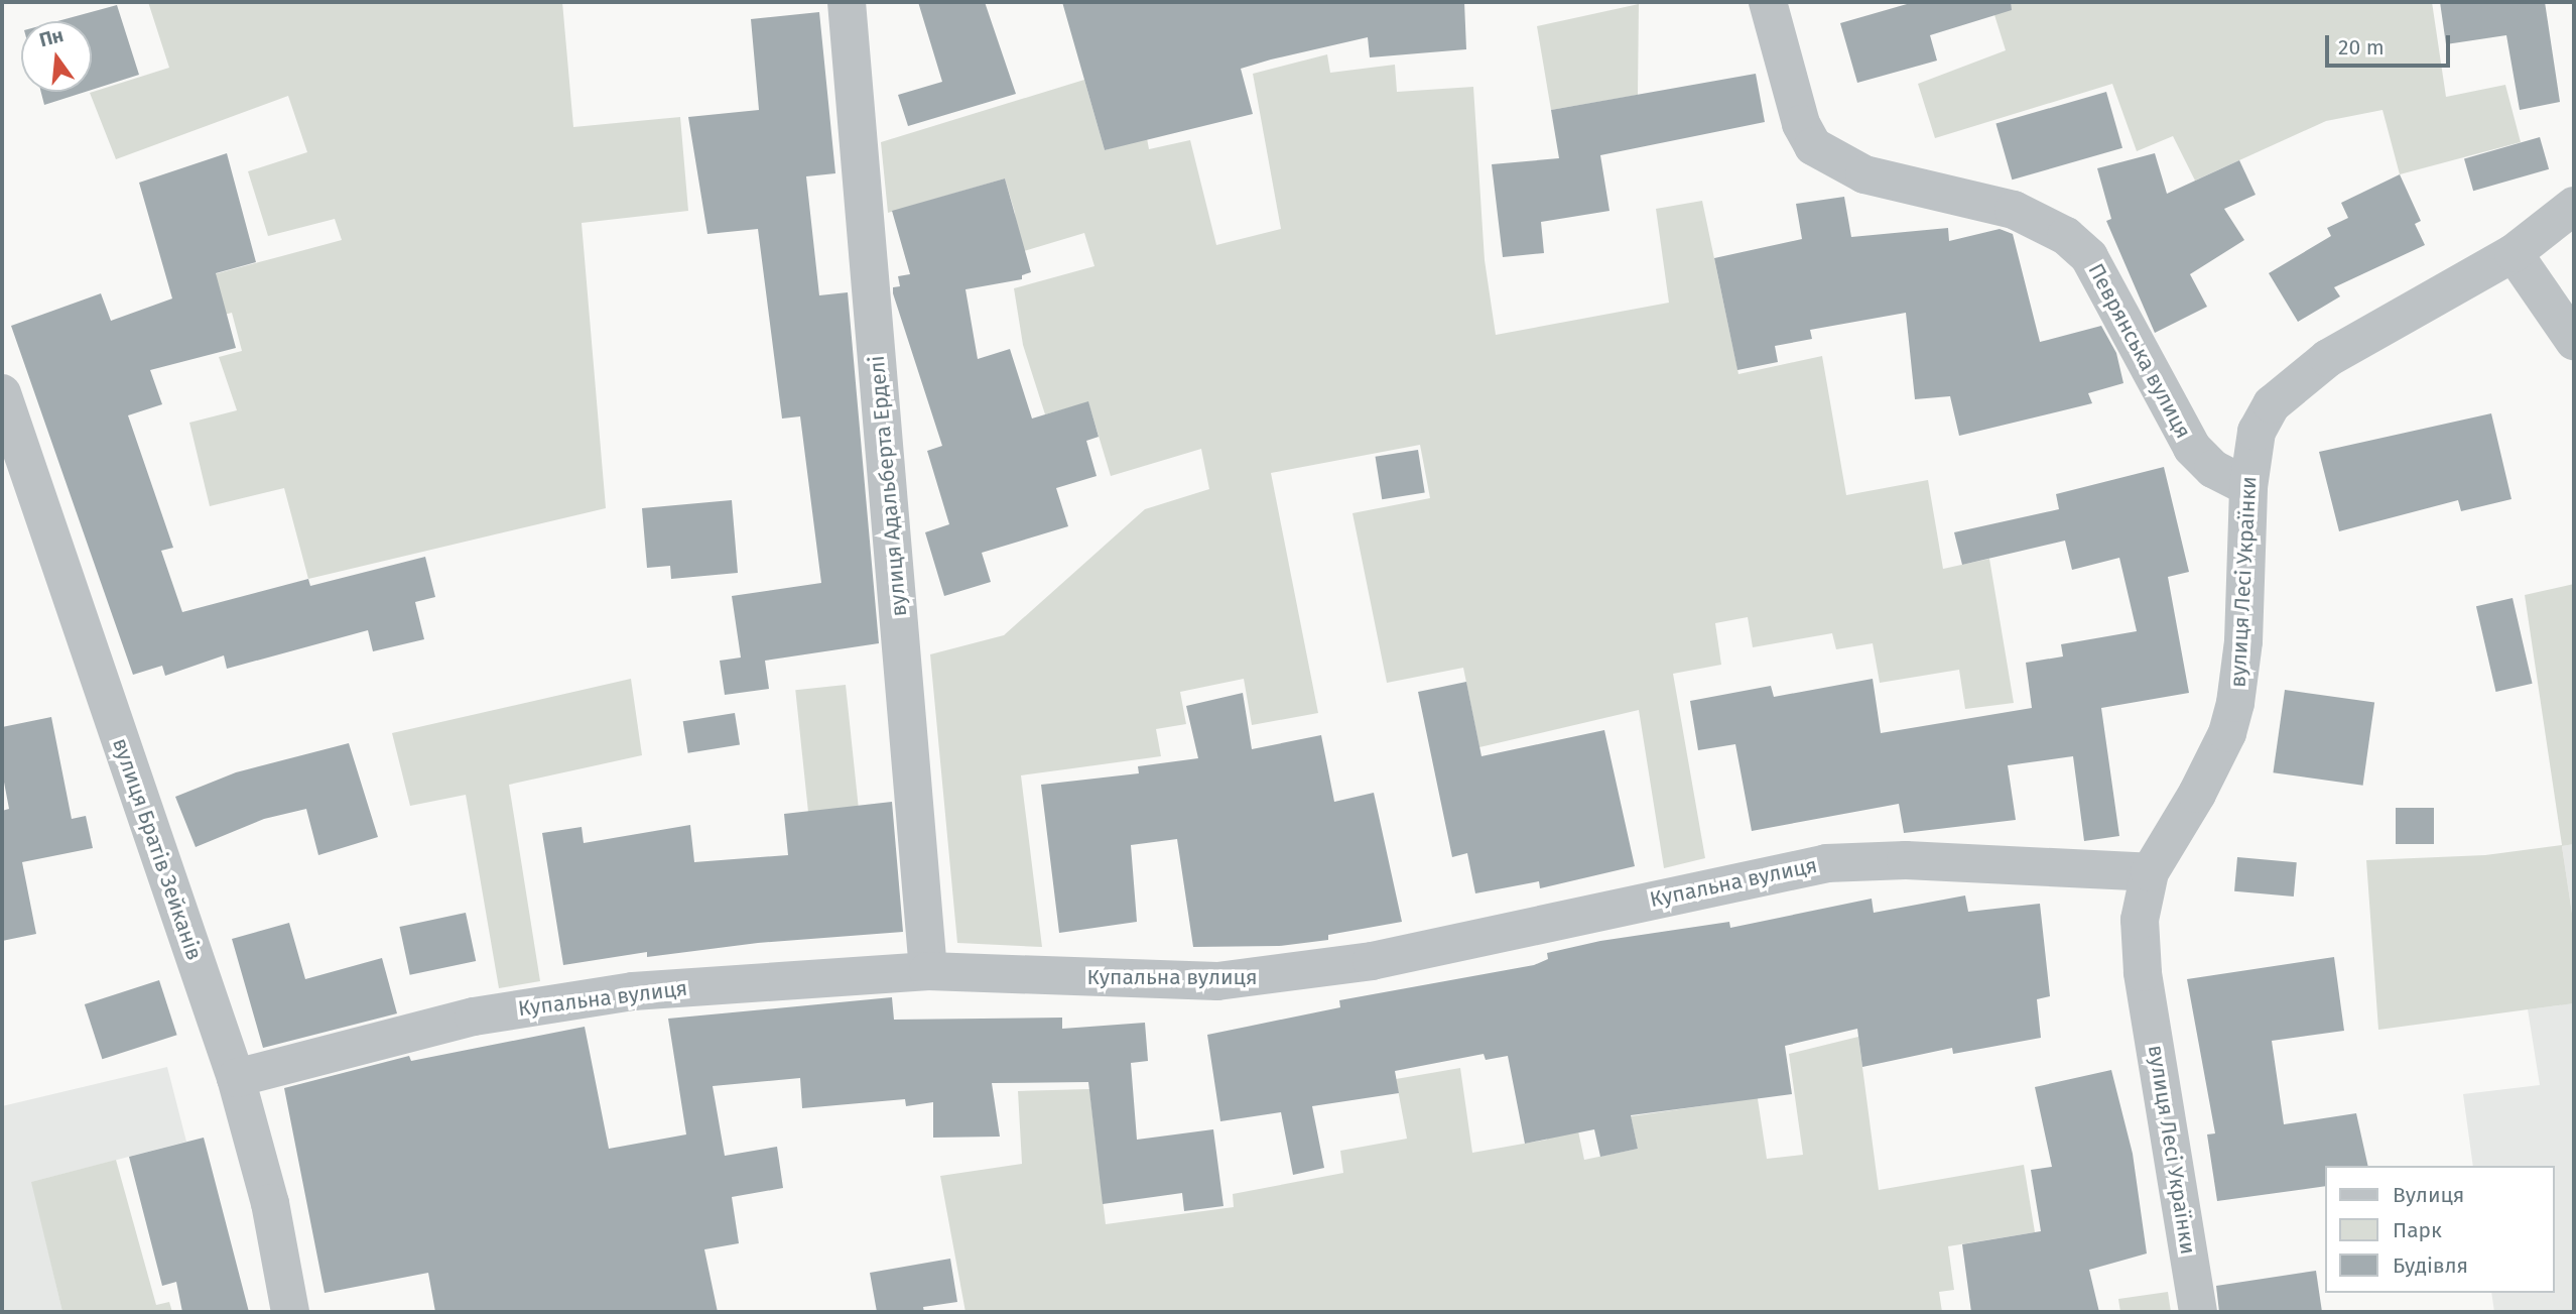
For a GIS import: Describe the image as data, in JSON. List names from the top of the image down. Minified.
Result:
{"streets":{"street":["Певрянська вулиця","вулиця Адальберта Ерделі","вулиця Лесі Українки","вулиця Братів Зейканів","Купальна вулиця"]},"crossings":[["Певрянська вулиця","вулиця Лесі Українки"],["вулиця Адальберта Ерделі","Купальна вулиця"],["вулиця Лесі Українки","Купальна вулиця"],["вулиця Братів Зейканів","Купальна вулиця"]],"legend":["Вулиця","Парк","Будівля"],"scale_bar":"20 m","north":"top"}
